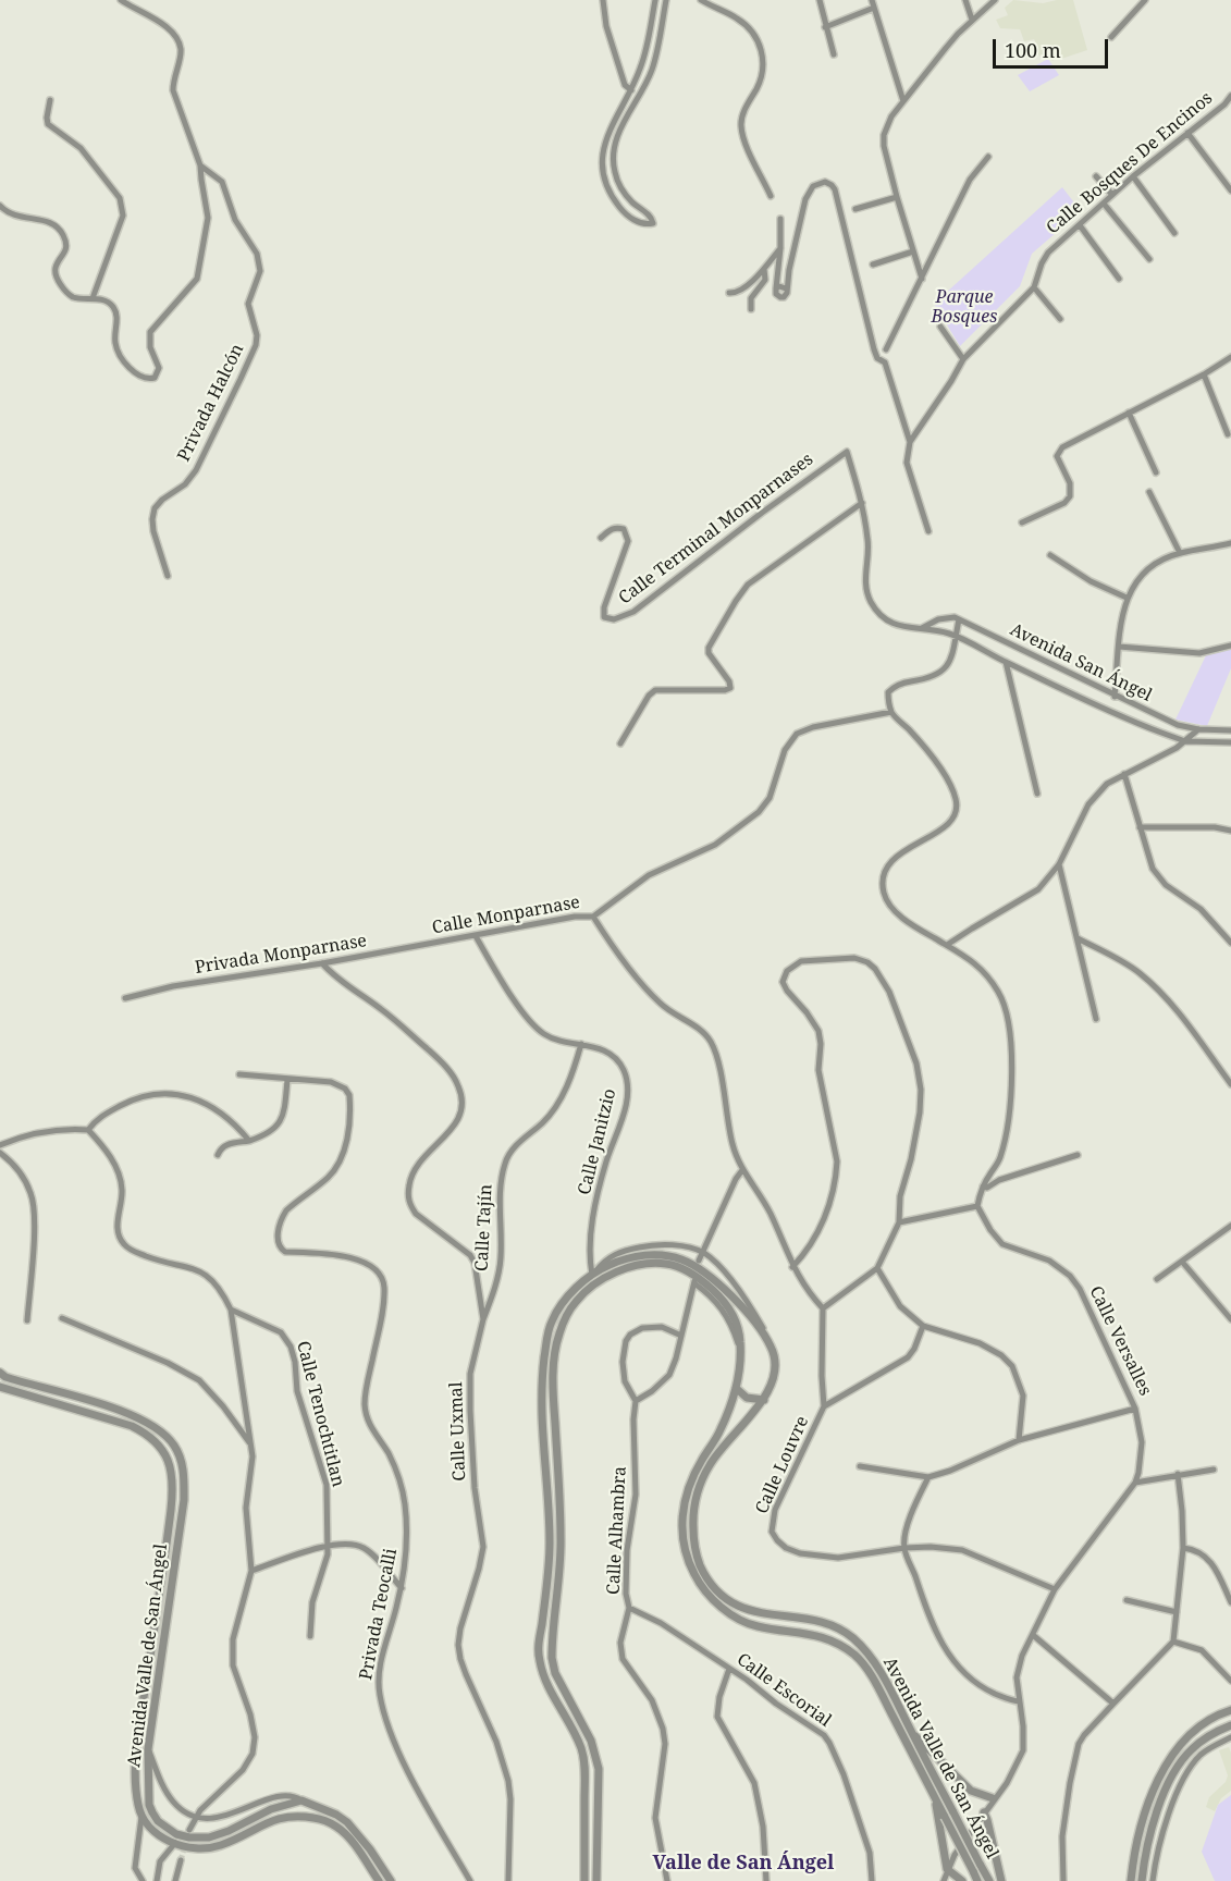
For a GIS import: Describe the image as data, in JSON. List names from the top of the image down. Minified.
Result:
{"streets":{"street":["Calle Bosques De Encinos","Privada Halcón","Calle Terminal Monparnases","Avenida San Ángel","Calle Monparnase","Privada Monparnase","Calle Janitzio","Calle Tajín","Calle Versalles","Calle Tenochtitlan","Calle Uxmal","Calle Louvre","Calle Alhambra","Privada Teocalli","Avenida Valle de San Ángel","Calle Escorial"]},"crossings":[["Calle Terminal Monparnases","Avenida San Ángel"],["Calle Monparnase","Privada Monparnase"],["Calle Monparnase","Calle Janitzio"],["Privada Monparnase","Calle Uxmal"],["Calle Janitzio","Calle Tajín"],["Calle Tajín","Calle Uxmal"],["Calle Versalles","Calle Louvre"],["Calle Alhambra","Calle Escorial"]],"districts":["Valle de San Ángel"],"parks":["Parque Bosques"],"scale_bar":"100 m"}
